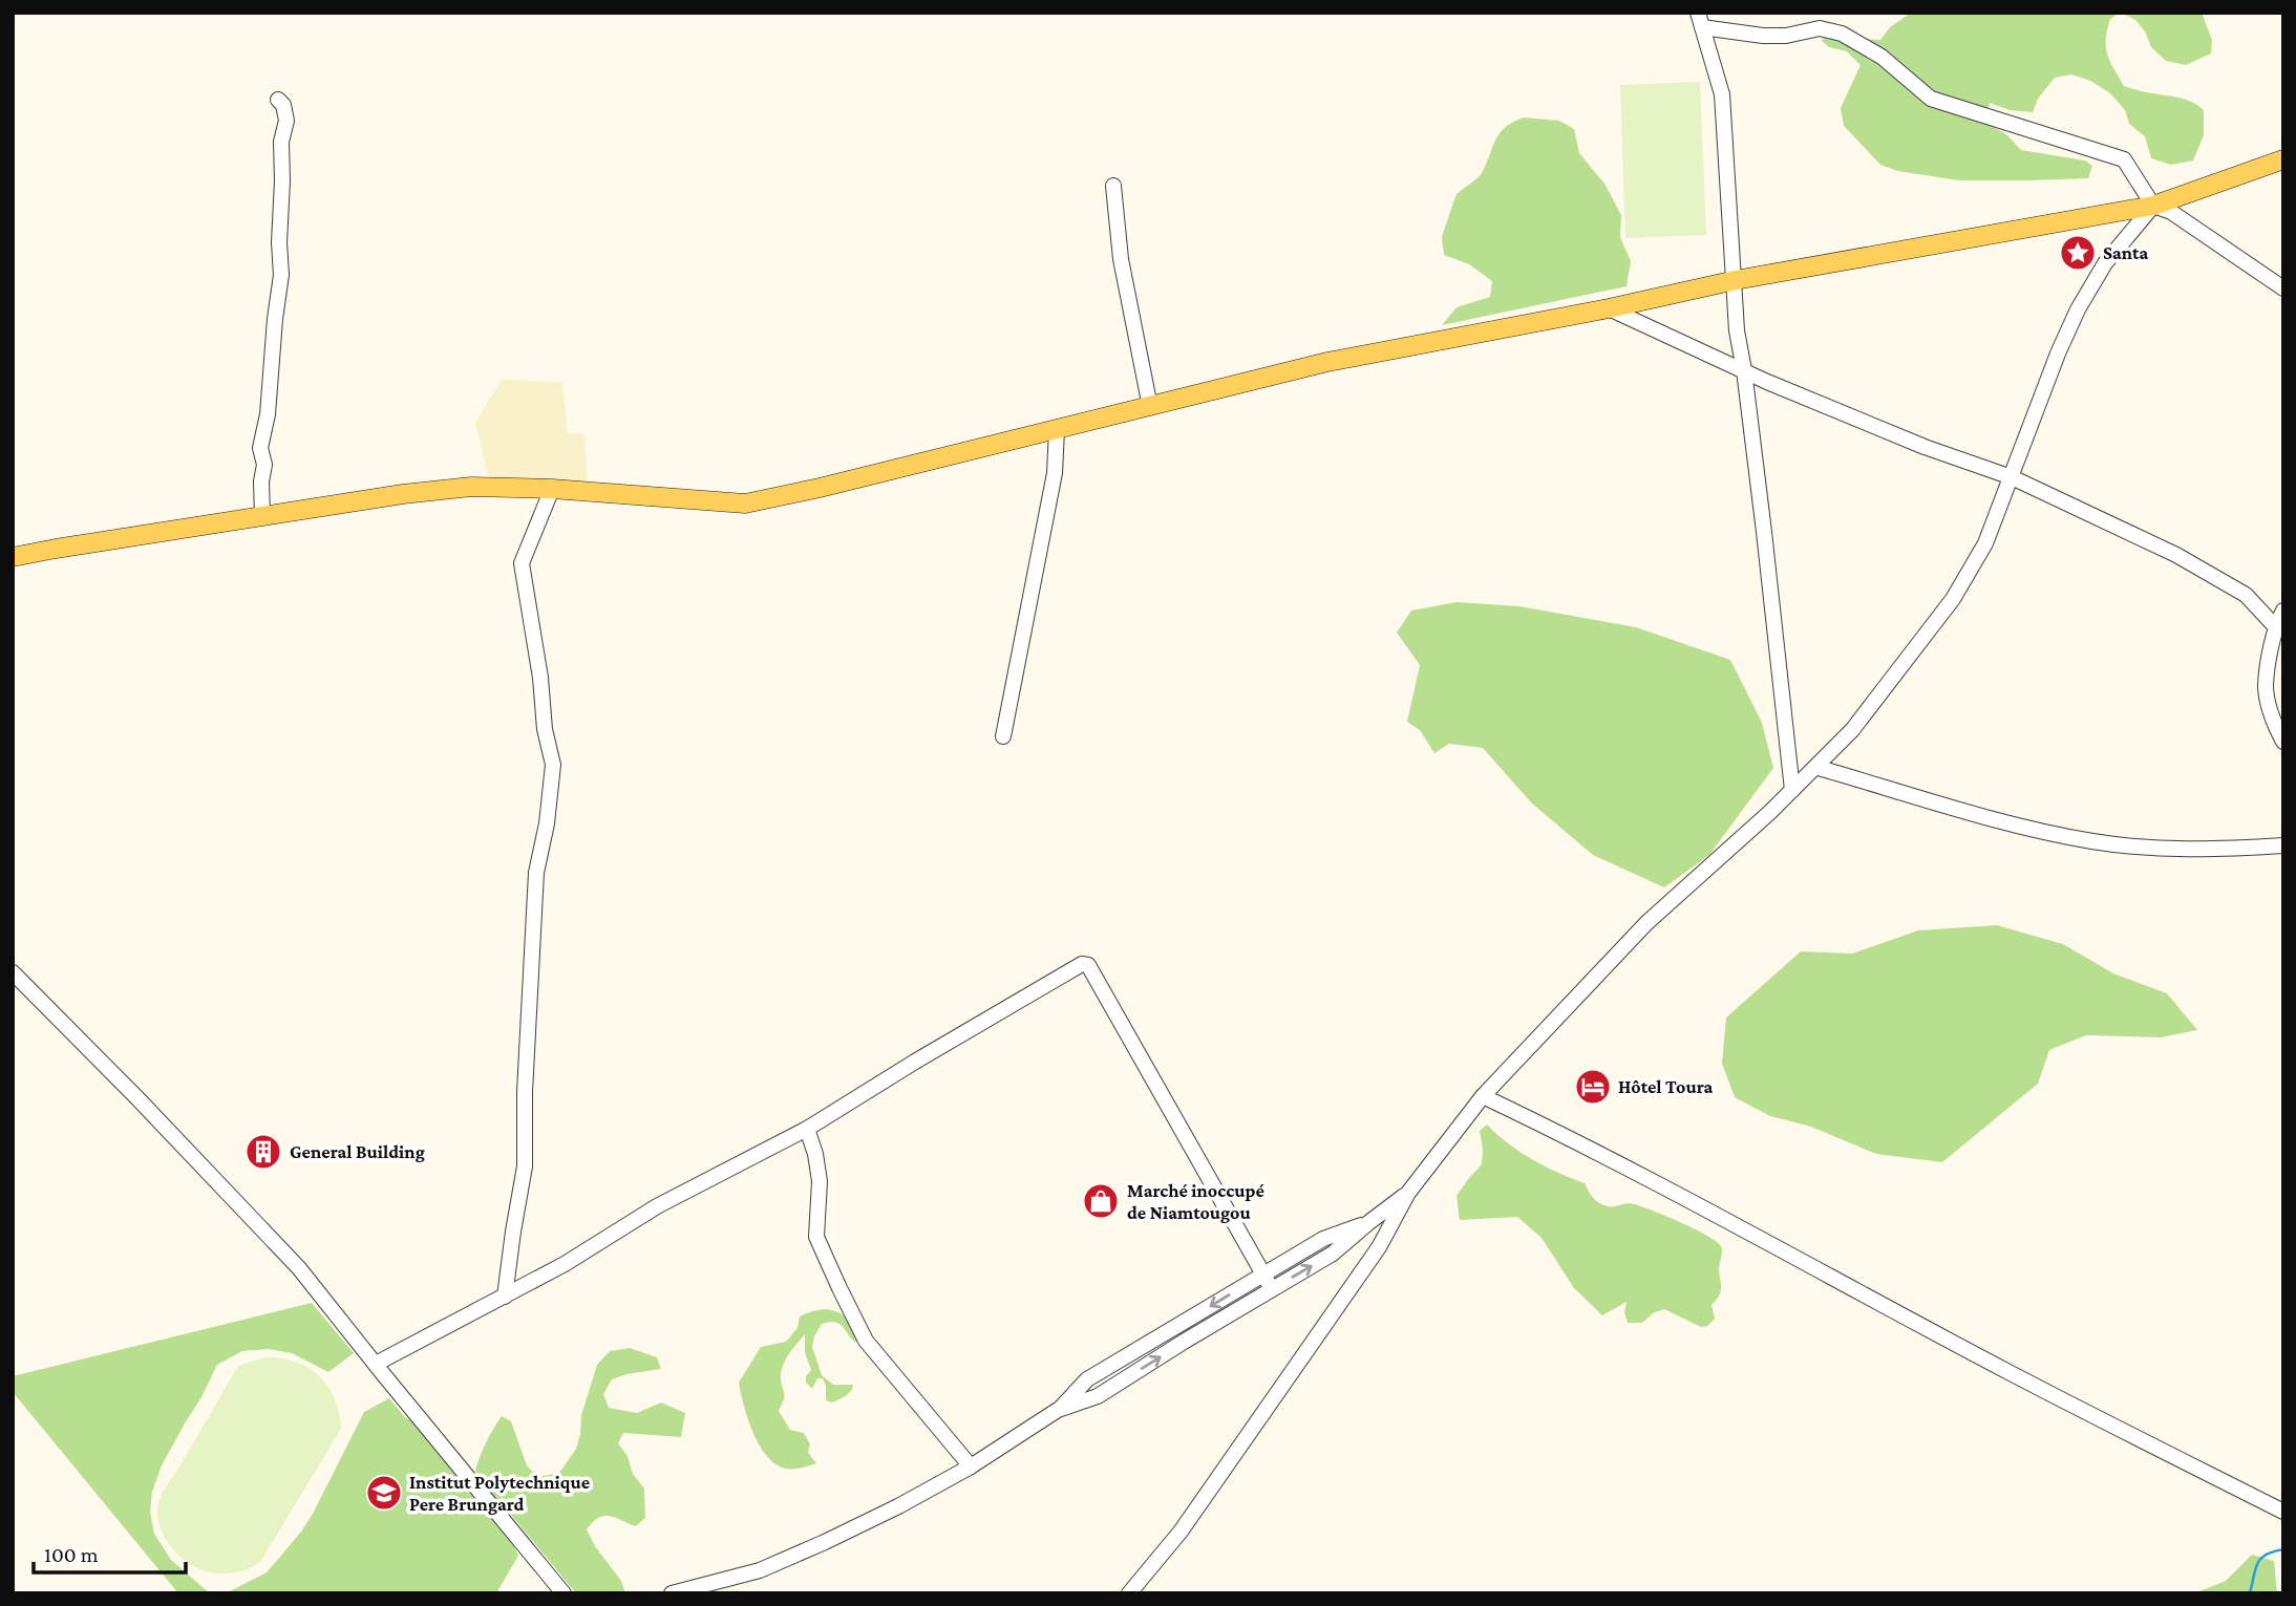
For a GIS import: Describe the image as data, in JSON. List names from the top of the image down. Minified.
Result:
{"places":{"place":["Santa"],"hotel":["Hôtel Toura"],"building":["General Building"],"shop":["Marché inoccupé de Niamtougou"],"school or university":["Institut Polytechnique Pere Brungard"]},"scale_bar":"100 m"}
